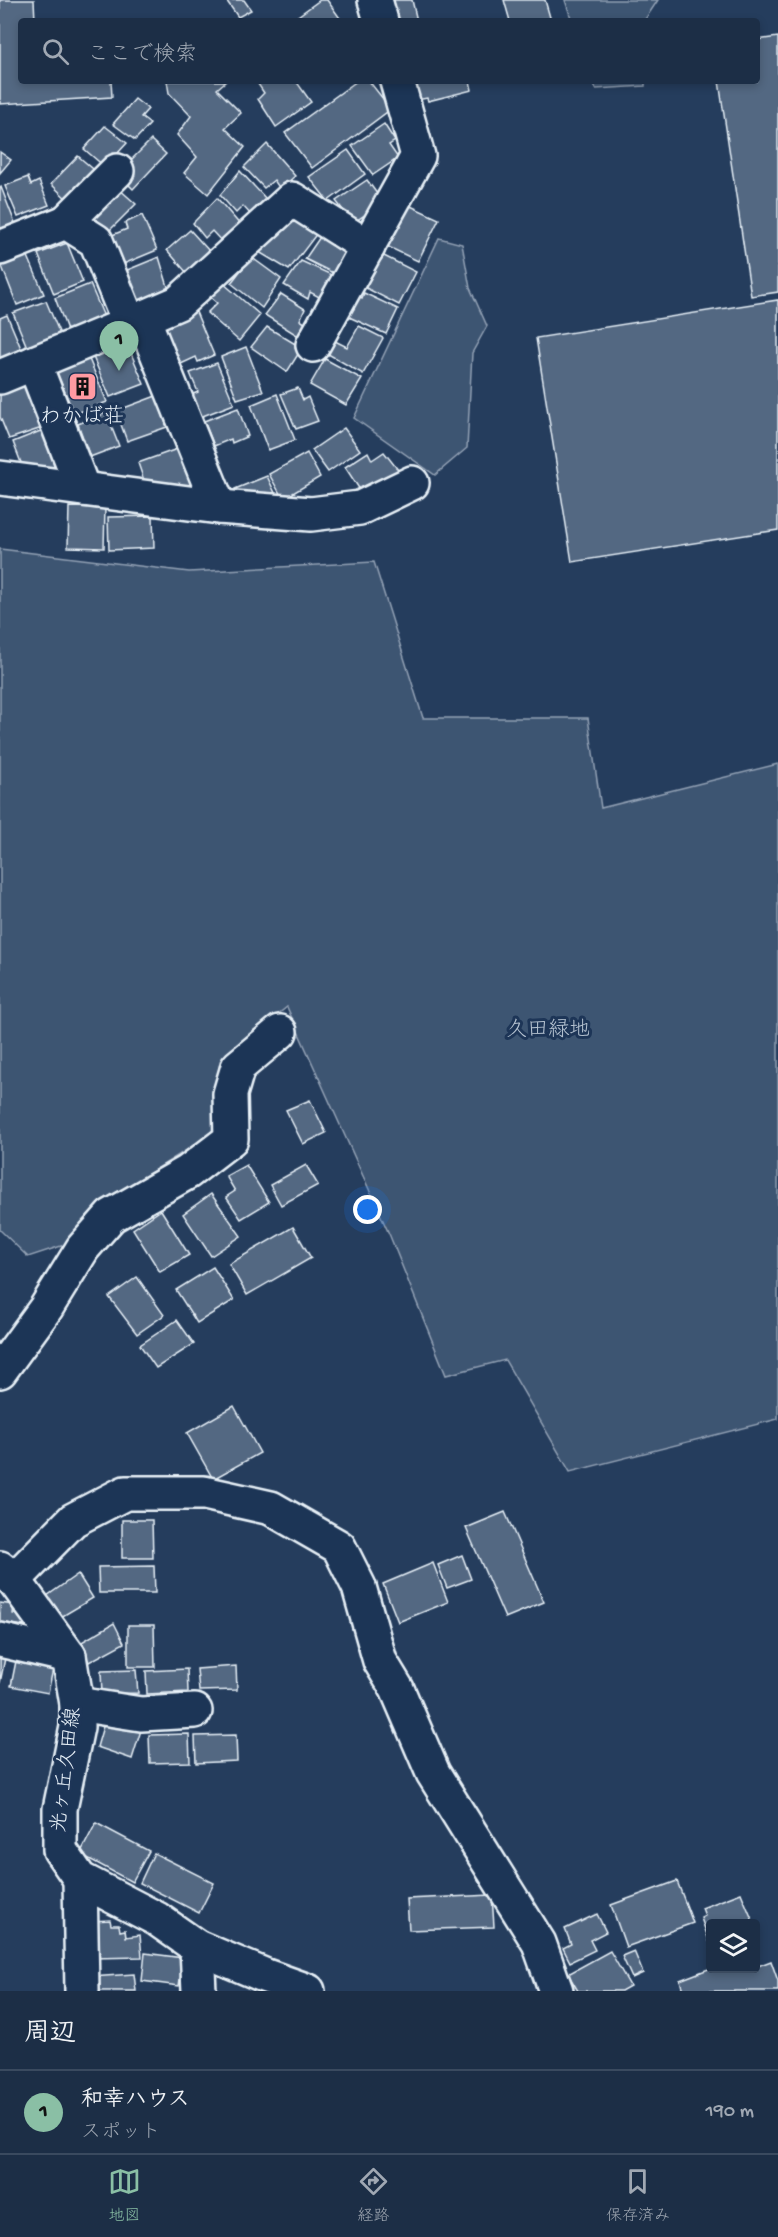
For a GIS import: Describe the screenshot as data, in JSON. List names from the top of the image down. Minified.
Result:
{"streets":{"street":["光ヶ丘久田線"]},"parks":["久田緑地"],"places":{"building":["わかば荘"]},"page":{"search":"ここで検索","pins":"1","heading":"周辺","list":[{"mark":"1","name":"和幸ハウス","note":"スポット","value":"190 m"}],"nav":["地図","経路","保存済み"]}}
